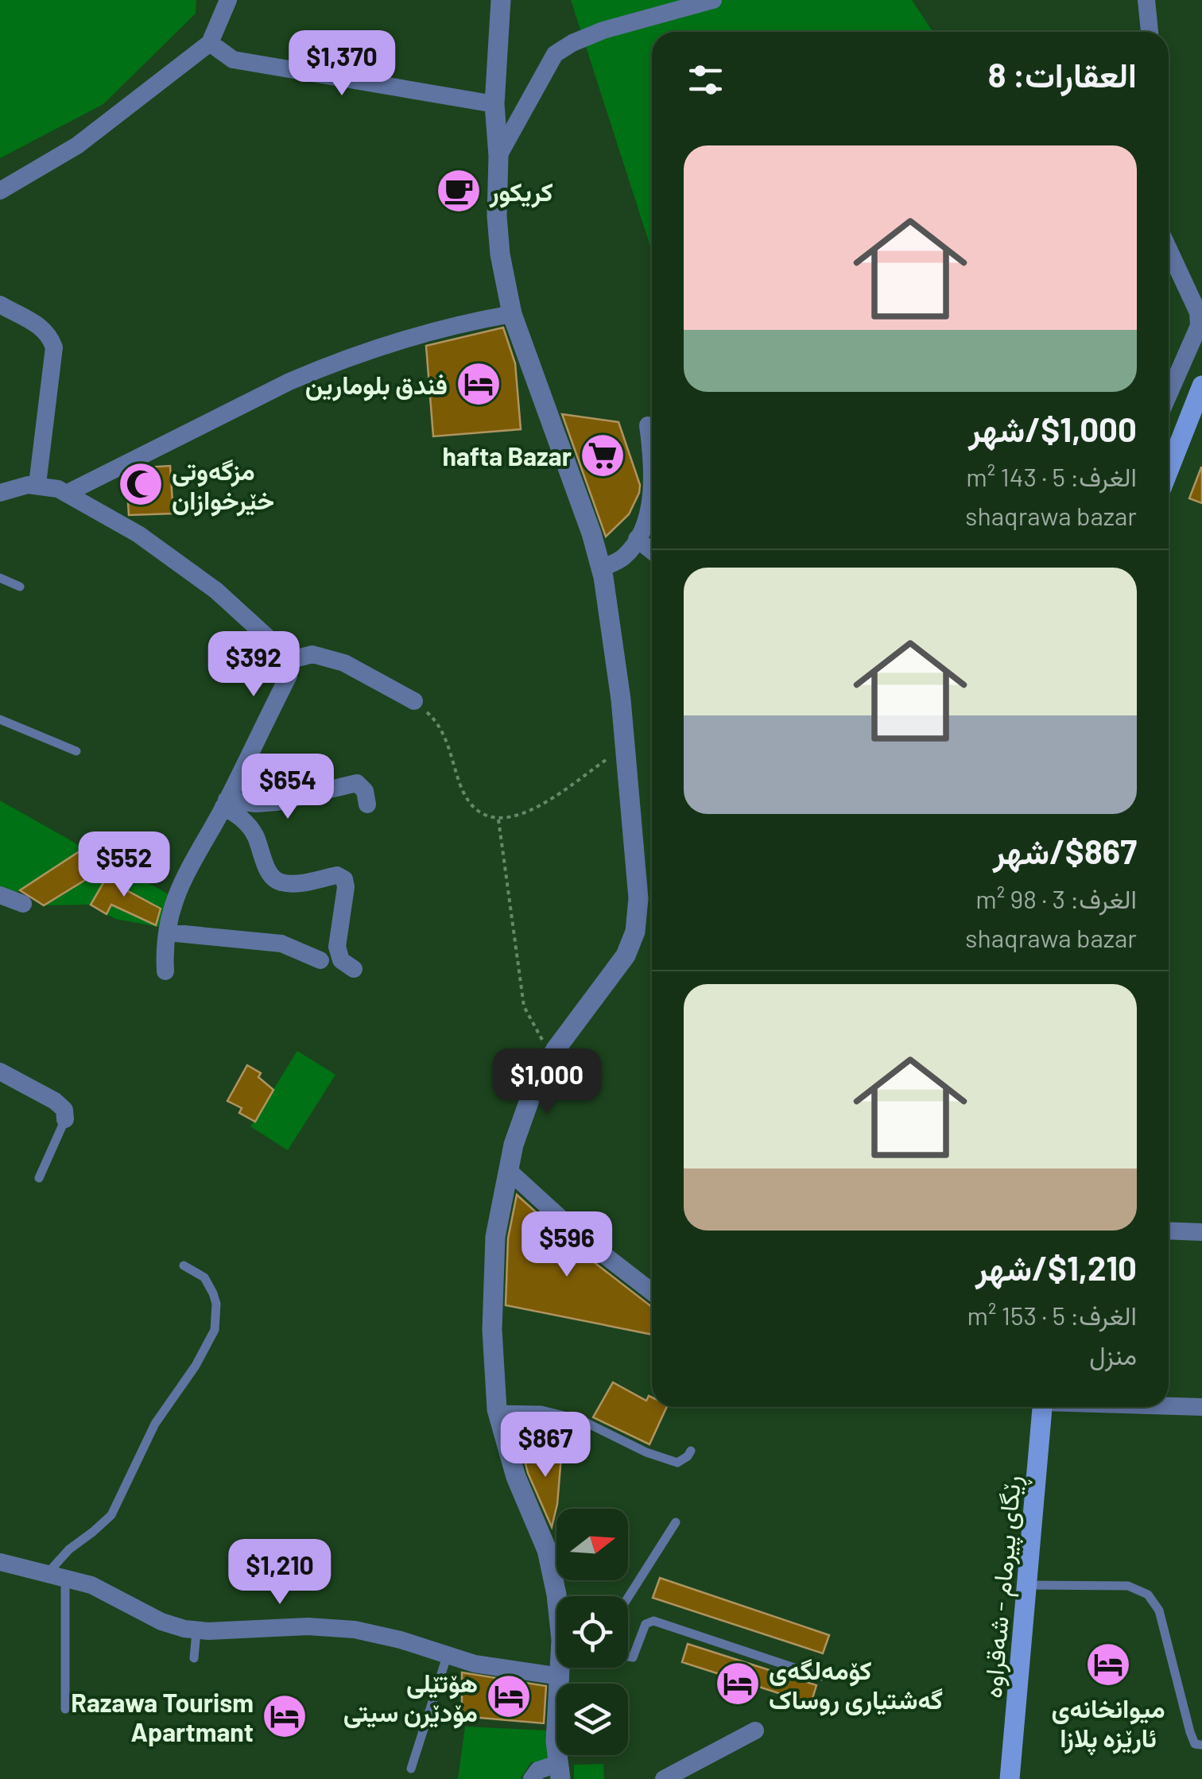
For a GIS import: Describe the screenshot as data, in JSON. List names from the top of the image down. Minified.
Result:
{"streets":{"main road":["ڕێگای پیرمام - شەقراوە"]},"places":{"cafe":["کریکور"],"hotel":["فندق بلومارين","میوانخانەی ئارێزە پلازا","کۆمەلگەی گەشتیاری روساک","هۆتێلی مۆدێرن سیتی","Razawa Tourism Apartmant"],"supermarket":["hafta Bazar"],"mosque":["مزگەوتی خێرخوازان"]},"north":"right","page":{"price":["$1,370","$392","$654","$552","$1,000","$596","$867","$1,210"],"heading":"العقارات: 8","list":[{"name":"$1,000/شهر","note":"الغرف: 5 · 143 m² · shaqrawa bazar"},{"name":"$867/شهر","note":"الغرف: 3 · 98 m² · shaqrawa bazar"},{"name":"$1,210/شهر","note":"الغرف: 5 · 153 m² · منزل"}]}}
